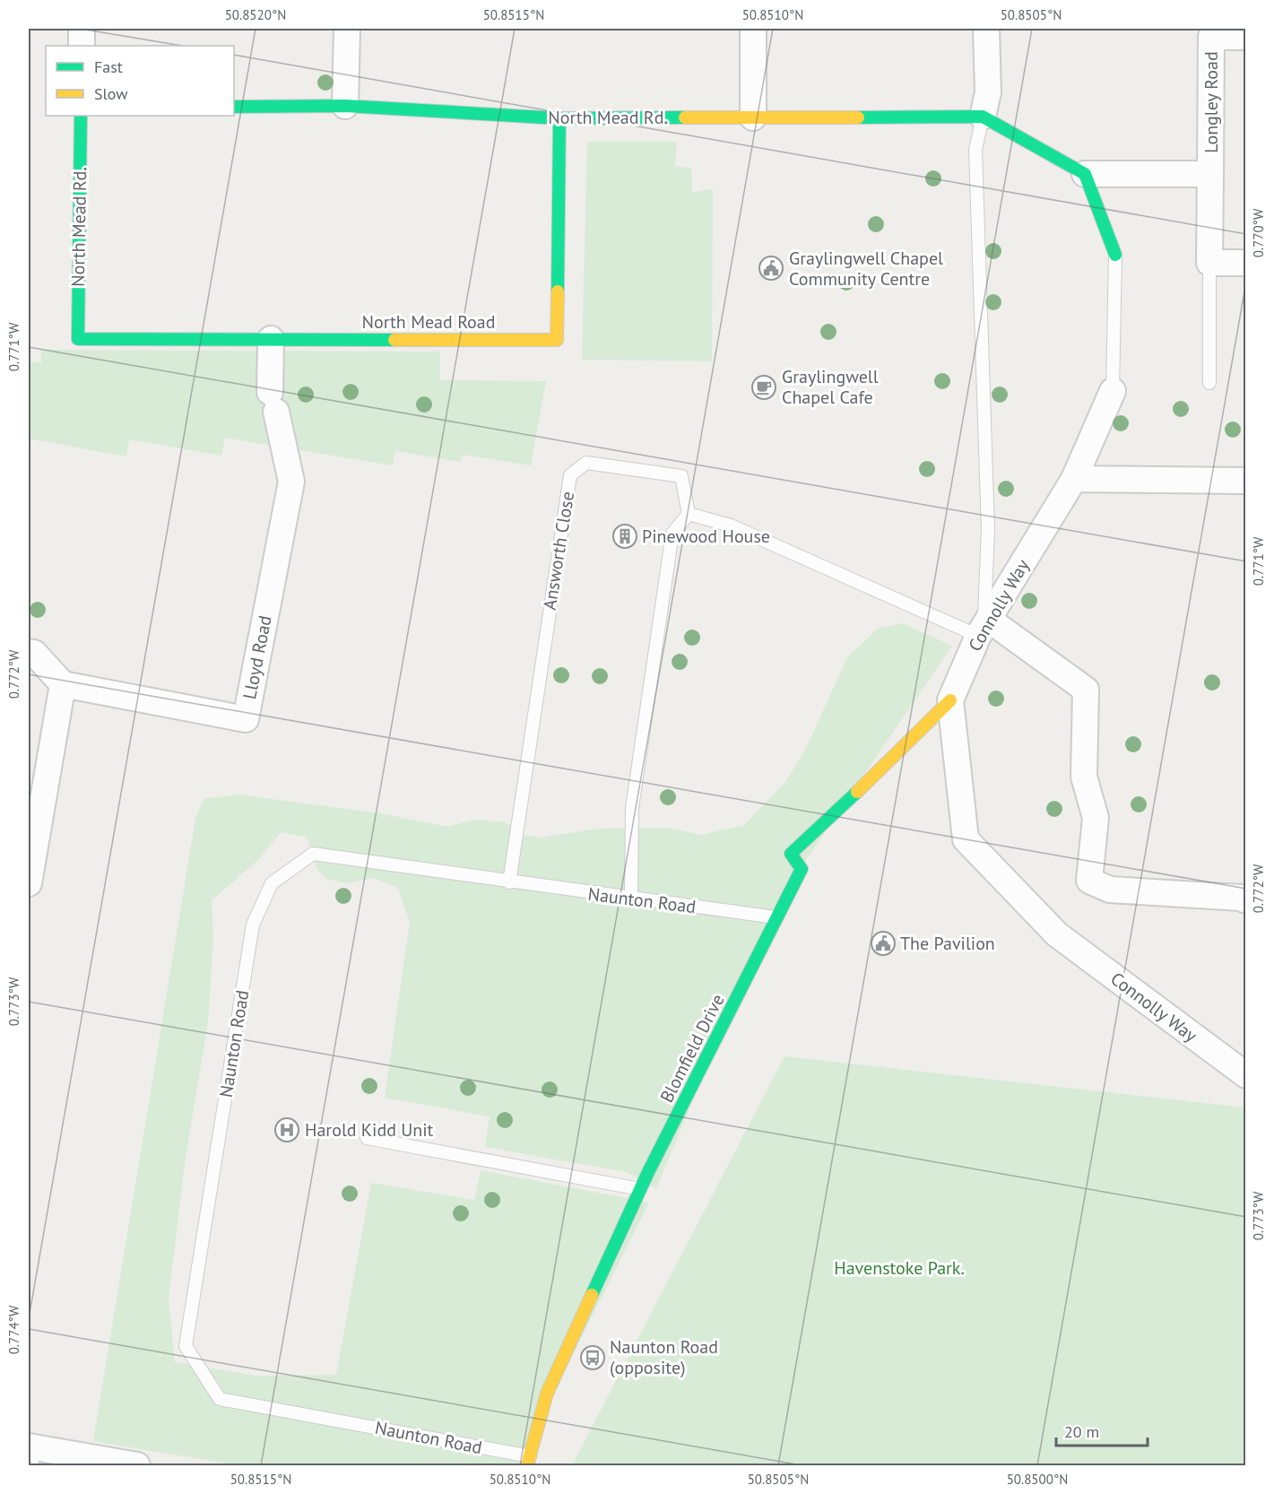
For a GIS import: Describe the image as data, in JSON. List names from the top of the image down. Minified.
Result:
{"streets":{"street":["Longley Road","North Mead Rd.","North Mead Road","Connolly Way","Lloyd Road","Blomfield Drive"],"lane":["Answorth Close","Naunton Road"]},"crossings":[["Longley Road","Connolly Way"],["North Mead Rd.","North Mead Road"],["North Mead Road","Lloyd Road"],["Answorth Close","Naunton Road"],["Connolly Way","Blomfield Drive"],["Naunton Road","Blomfield Drive"]],"parks":["Havenstoke Park."],"places":{"public building":["Graylingwell Chapel Community Centre","The Pavilion"],"cafe":["Graylingwell Chapel Cafe"],"building":["Pinewood House"],"hospital":["Harold Kidd Unit"],"bus stop":["Naunton Road (opposite)"]},"legend":["Fast","Slow"],"scale_bar":"20 m","coordinates":["50.8520°N","50.8515°N","50.8510°N","50.8505°N","0.770°W","0.771°W","0.772°W","0.773°W","0.774°W","50.8500°N"]}
